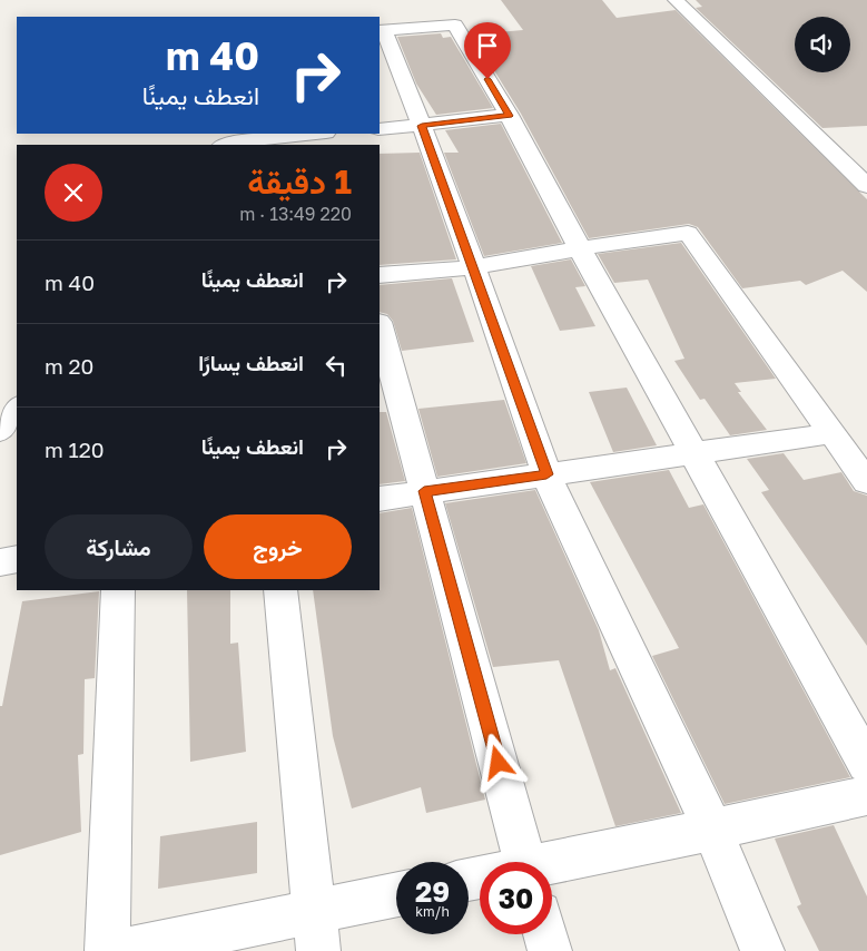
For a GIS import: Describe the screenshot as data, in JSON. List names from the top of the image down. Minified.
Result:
{"page":{"turn":["40 m","انعطف يمينًا"],"heading":["1 دقيقة","220 m · 13:49"],"list":[{"name":"انعطف يمينًا","value":"40 m"},{"name":"انعطف يسارًا","value":"20 m"},{"name":"انعطف يمينًا","value":"120 m"}],"buttons":["خروج","مشاركة"],"speed":"29 km/h","limit":"30"}}
